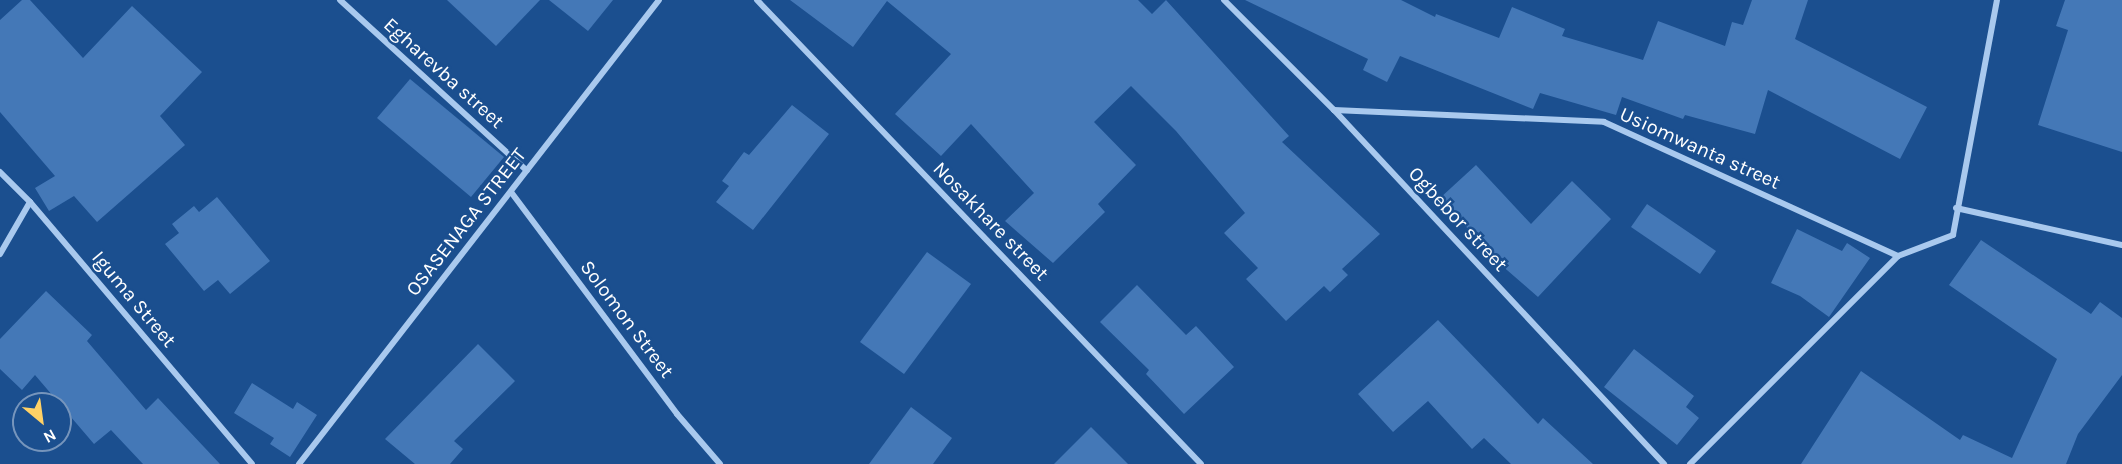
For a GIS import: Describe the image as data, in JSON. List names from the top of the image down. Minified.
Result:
{"streets":{"street":["Egharevba street","Usiomwanta street","Ogbebor street","Nosakhare street","OSASENAGA STREET","Iguma Street","Solomon Street"]},"crossings":[["Egharevba street","OSASENAGA STREET"],["Usiomwanta street","Ogbebor street"],["OSASENAGA STREET","Solomon Street"]],"north":"bottom right"}
